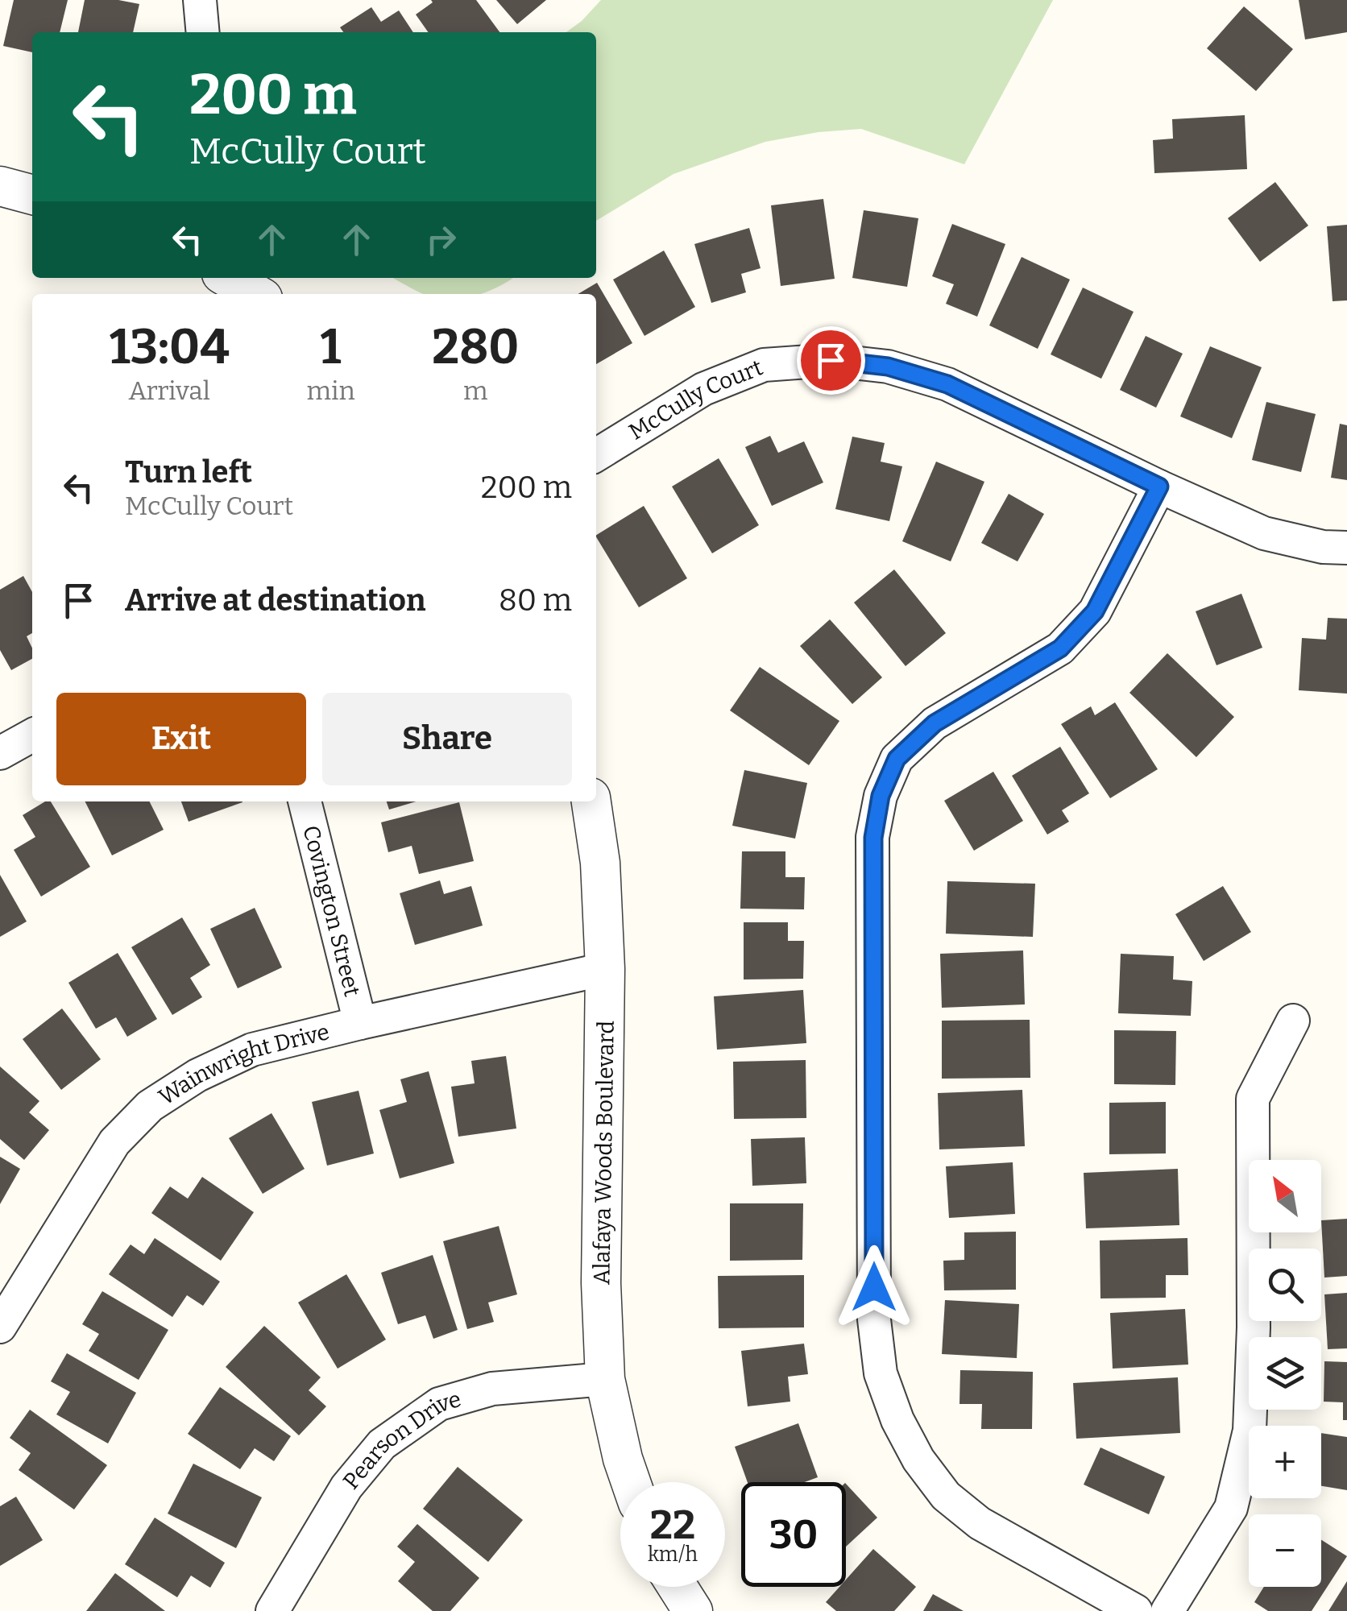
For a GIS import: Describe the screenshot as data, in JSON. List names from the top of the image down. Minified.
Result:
{"streets":{"street":["McCully Court","Covington Street","Wainwright Drive","Alafaya Woods Boulevard","Pearson Drive"]},"crossings":[["Covington Street","Wainwright Drive"],["Wainwright Drive","Alafaya Woods Boulevard"],["Alafaya Woods Boulevard","Pearson Drive"]],"north":"top left","page":{"turn":["200 m","McCully Court"],"eta":["13:04","Arrival","1","min","280","m"],"list":[{"name":"Turn left","note":"McCully Court","value":"200 m"},{"name":"Arrive at destination","value":"80 m"}],"buttons":["Exit","Share"],"map_buttons":["+","−"],"speed":"22 km/h","limit":"30"}}
